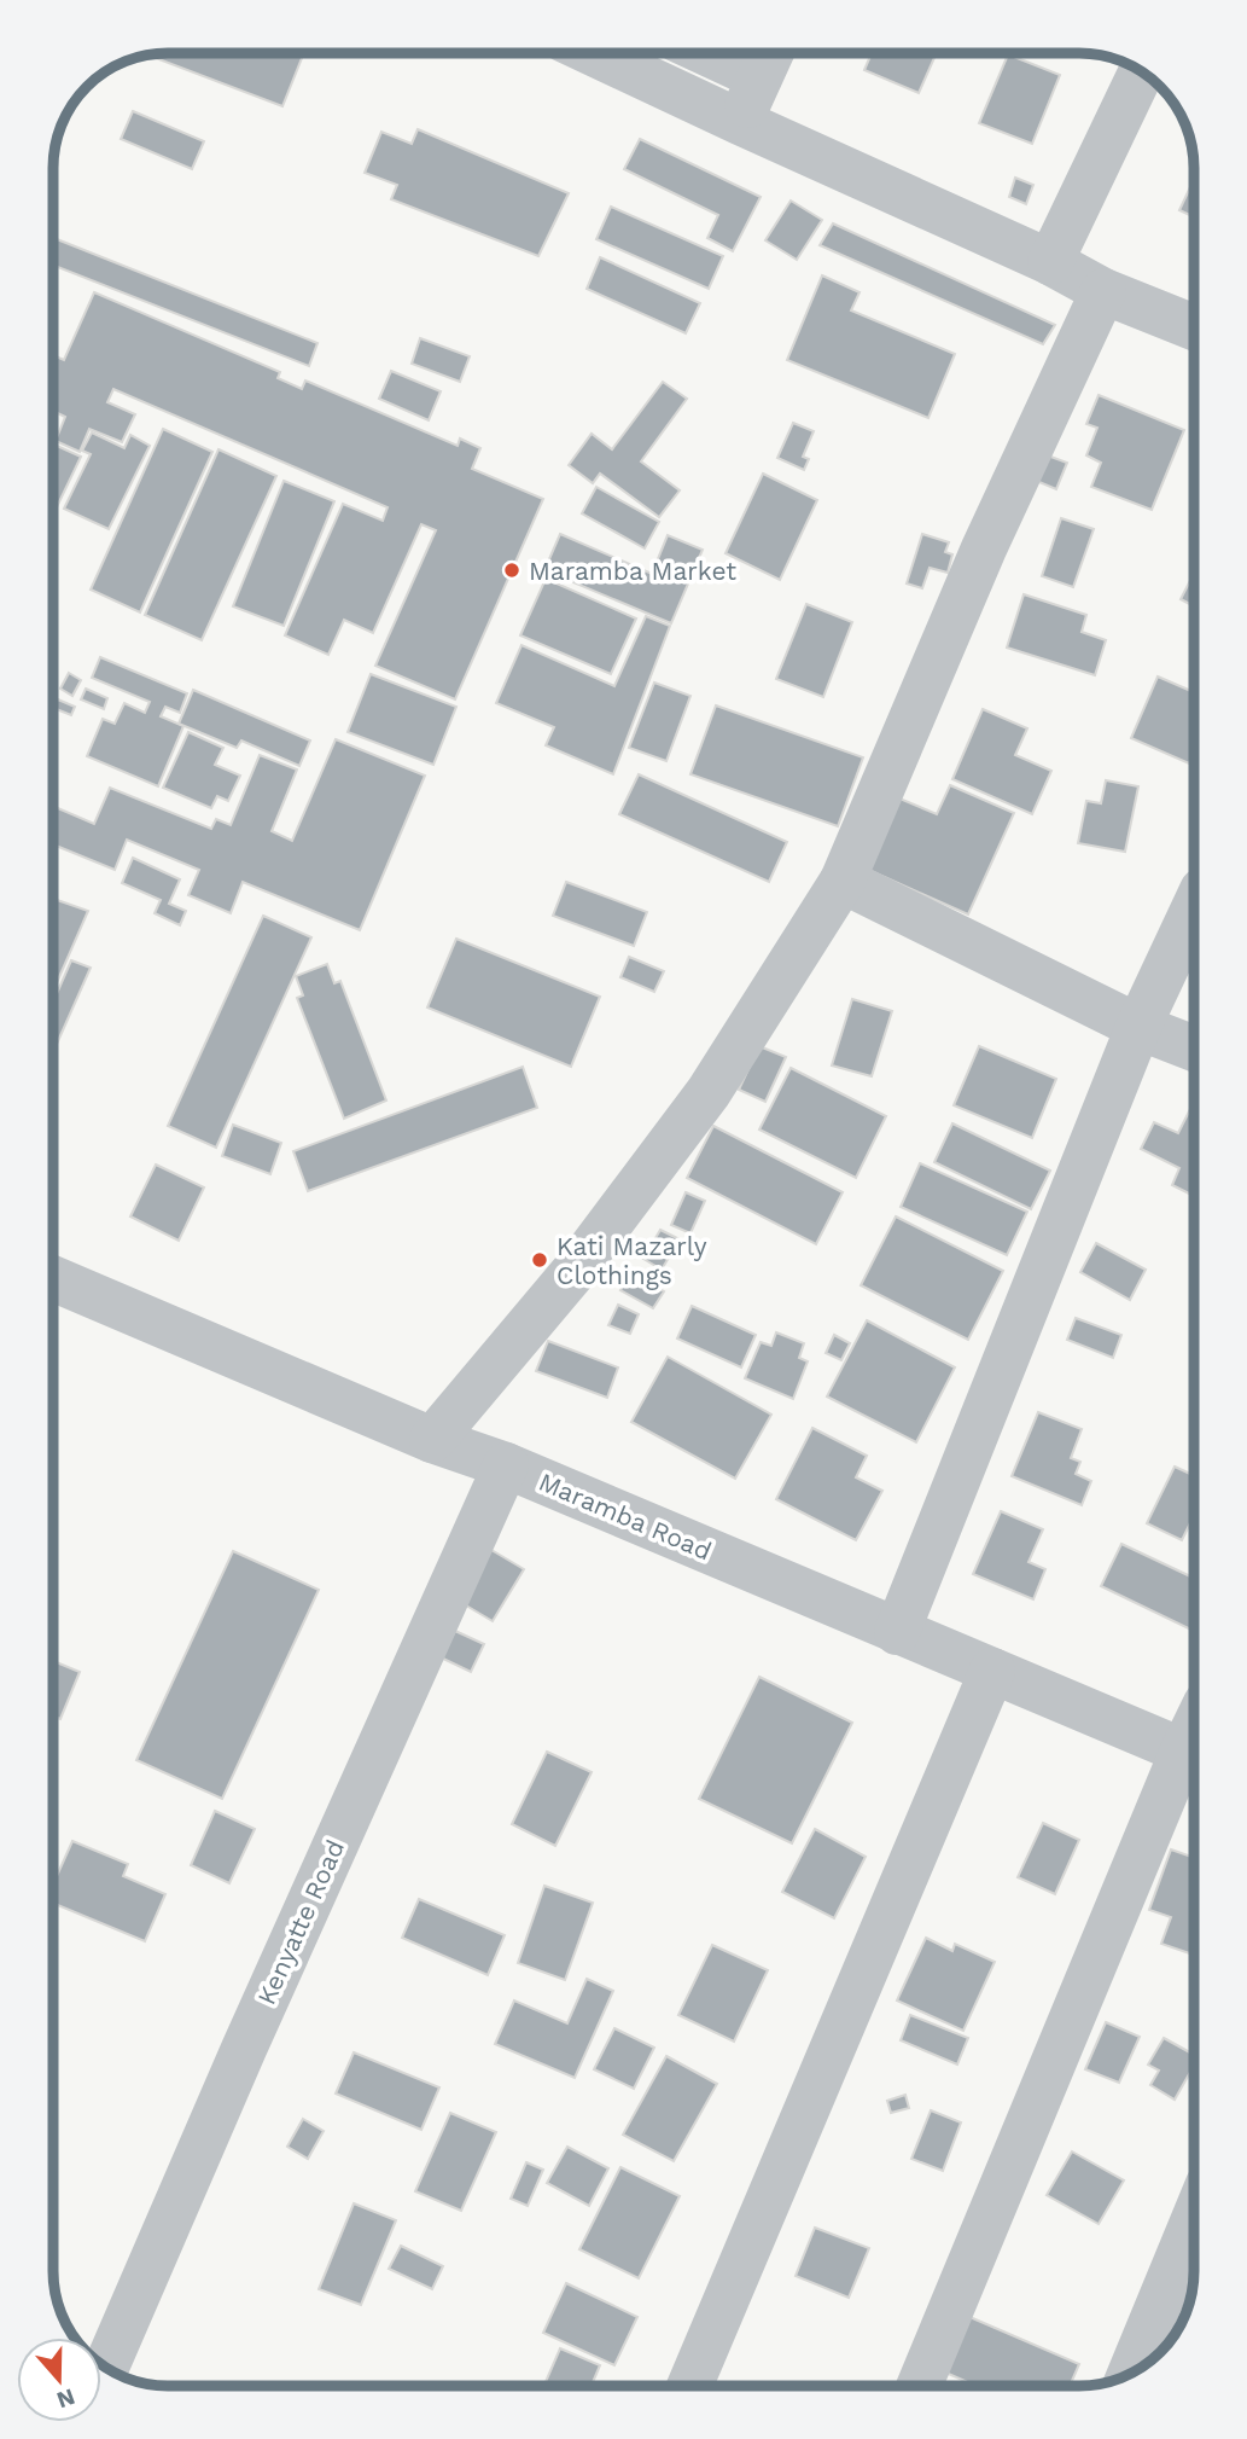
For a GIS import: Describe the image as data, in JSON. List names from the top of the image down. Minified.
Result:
{"streets":{"street":["Maramba Road","Kenyatte Road"]},"crossings":[["Maramba Road","Kenyatte Road"]],"places":["Maramba Market","Kati Mazarly Clothings"],"north":"bottom"}
